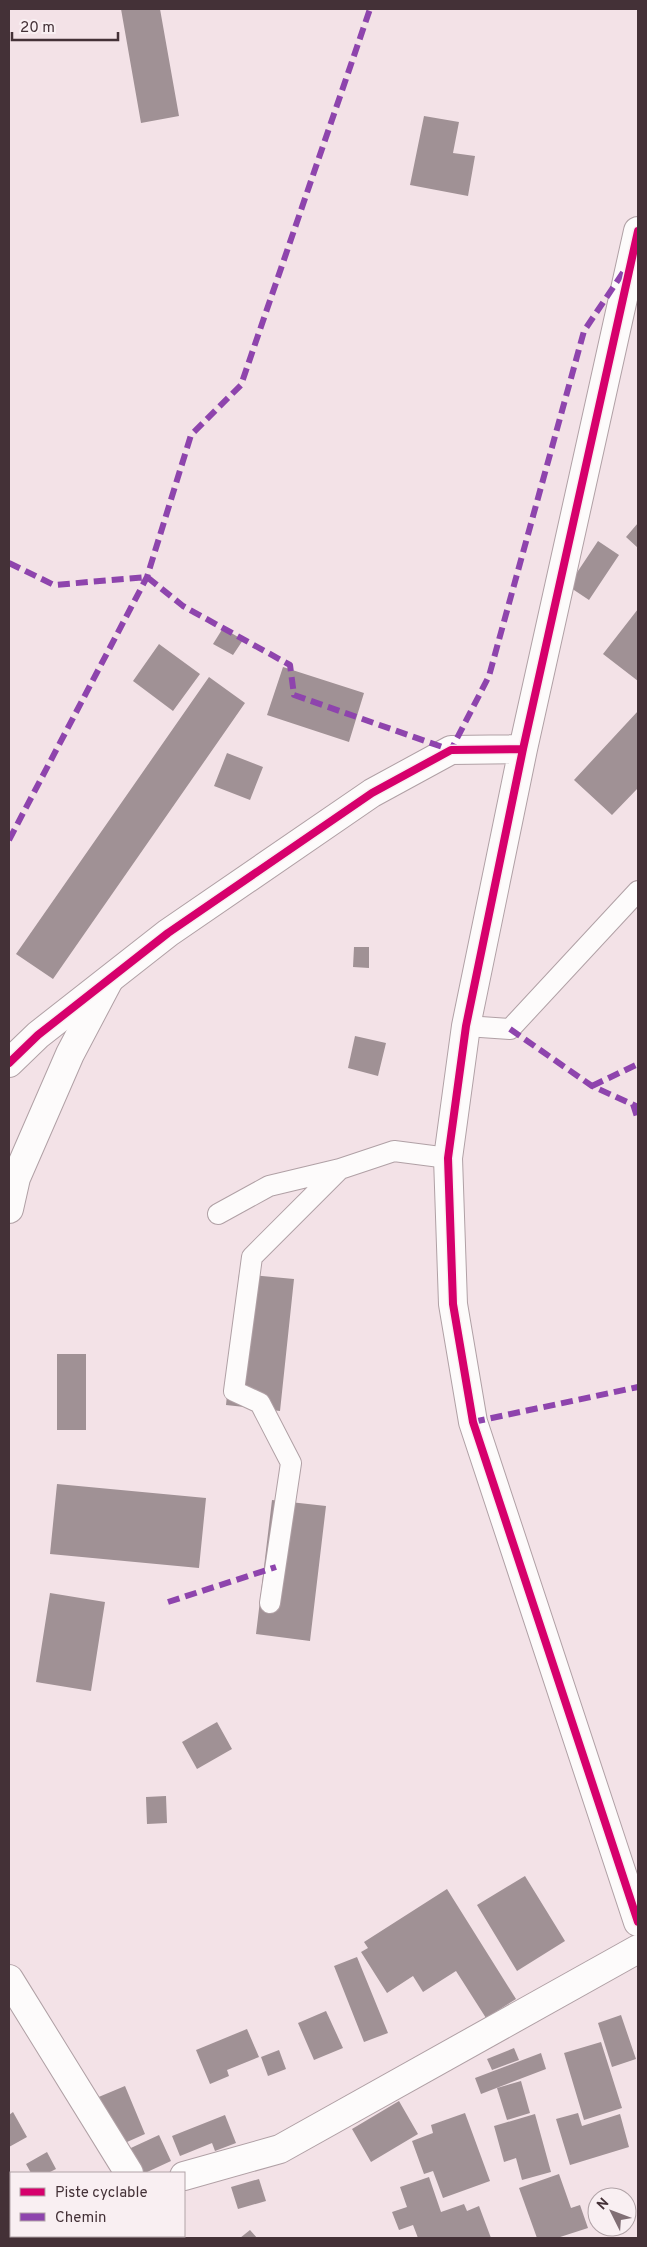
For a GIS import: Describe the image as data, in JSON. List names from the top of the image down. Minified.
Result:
{"legend":["Piste cyclable","Chemin"],"scale_bar":"20 m","north":"top left"}
